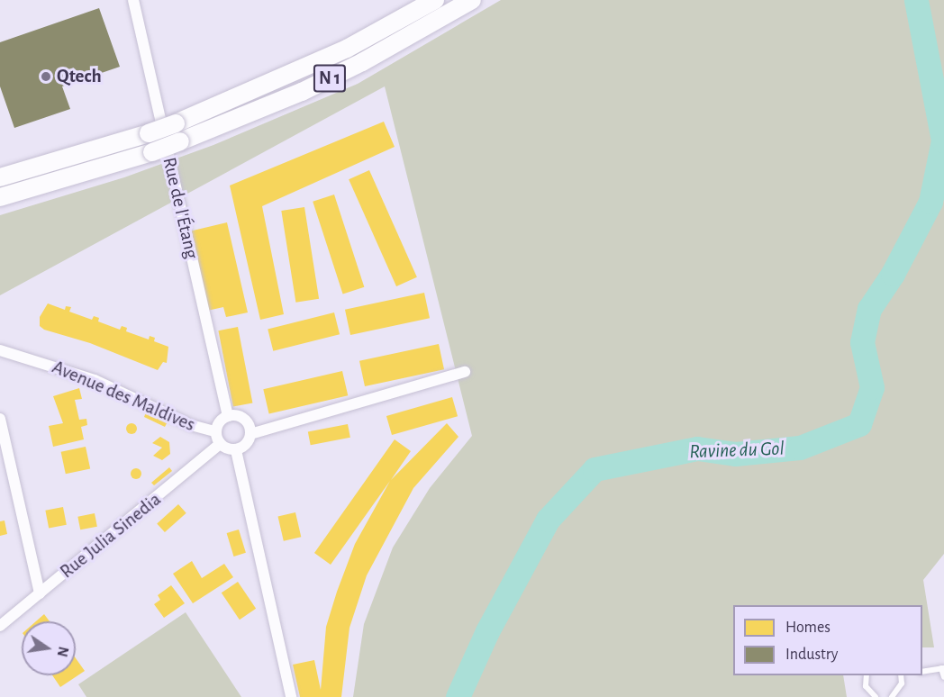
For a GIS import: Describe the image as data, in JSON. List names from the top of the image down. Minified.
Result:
{"streets":{"highway":["N 1"],"street":["Rue de l'Étang","Avenue des Maldives","Rue Julia Sinedia"]},"crossings":[["Rue de l'Étang","Avenue des Maldives"],["Rue de l'Étang","Rue Julia Sinedia"],["Avenue des Maldives","Rue Julia Sinedia"]],"water":["Ravine du Gol"],"places":["Qtech"],"legend":["Homes","Industry"],"north":"right"}
